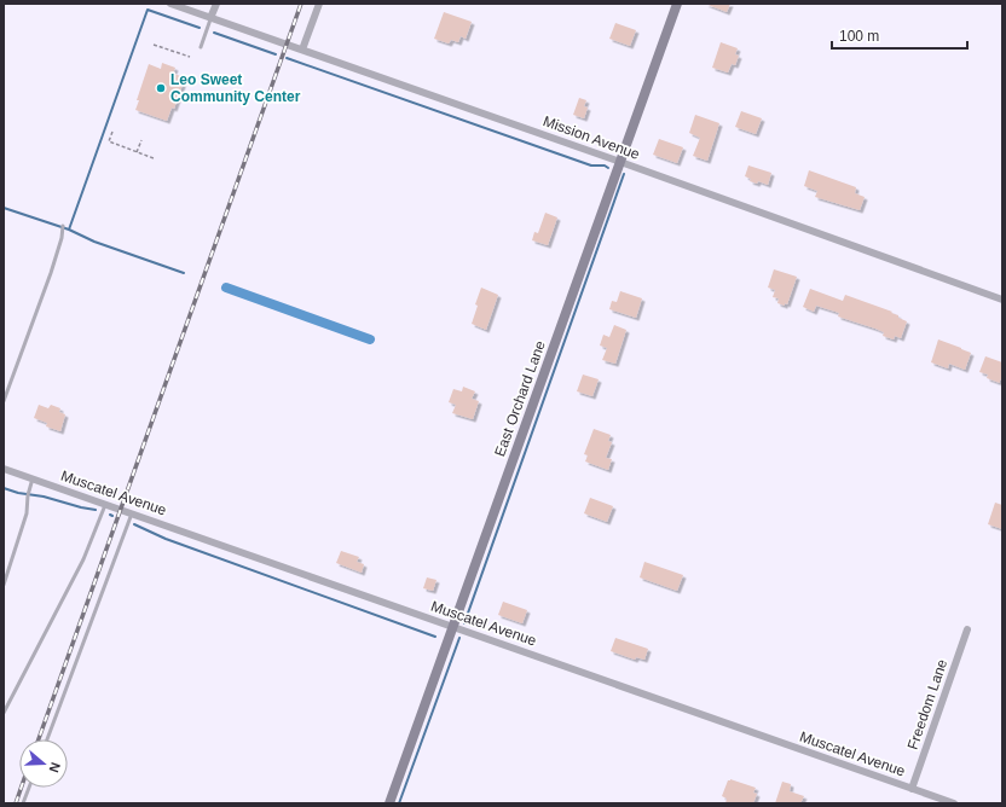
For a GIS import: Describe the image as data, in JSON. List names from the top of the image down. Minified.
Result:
{"streets":{"street":["Mission Avenue","East Orchard Lane","Muscatel Avenue","Freedom Lane"]},"crossings":[["Mission Avenue","East Orchard Lane"],["East Orchard Lane","Muscatel Avenue"],["Muscatel Avenue","Freedom Lane"]],"places":["Leo Sweet Community Center"],"scale_bar":"100 m","north":"right"}
